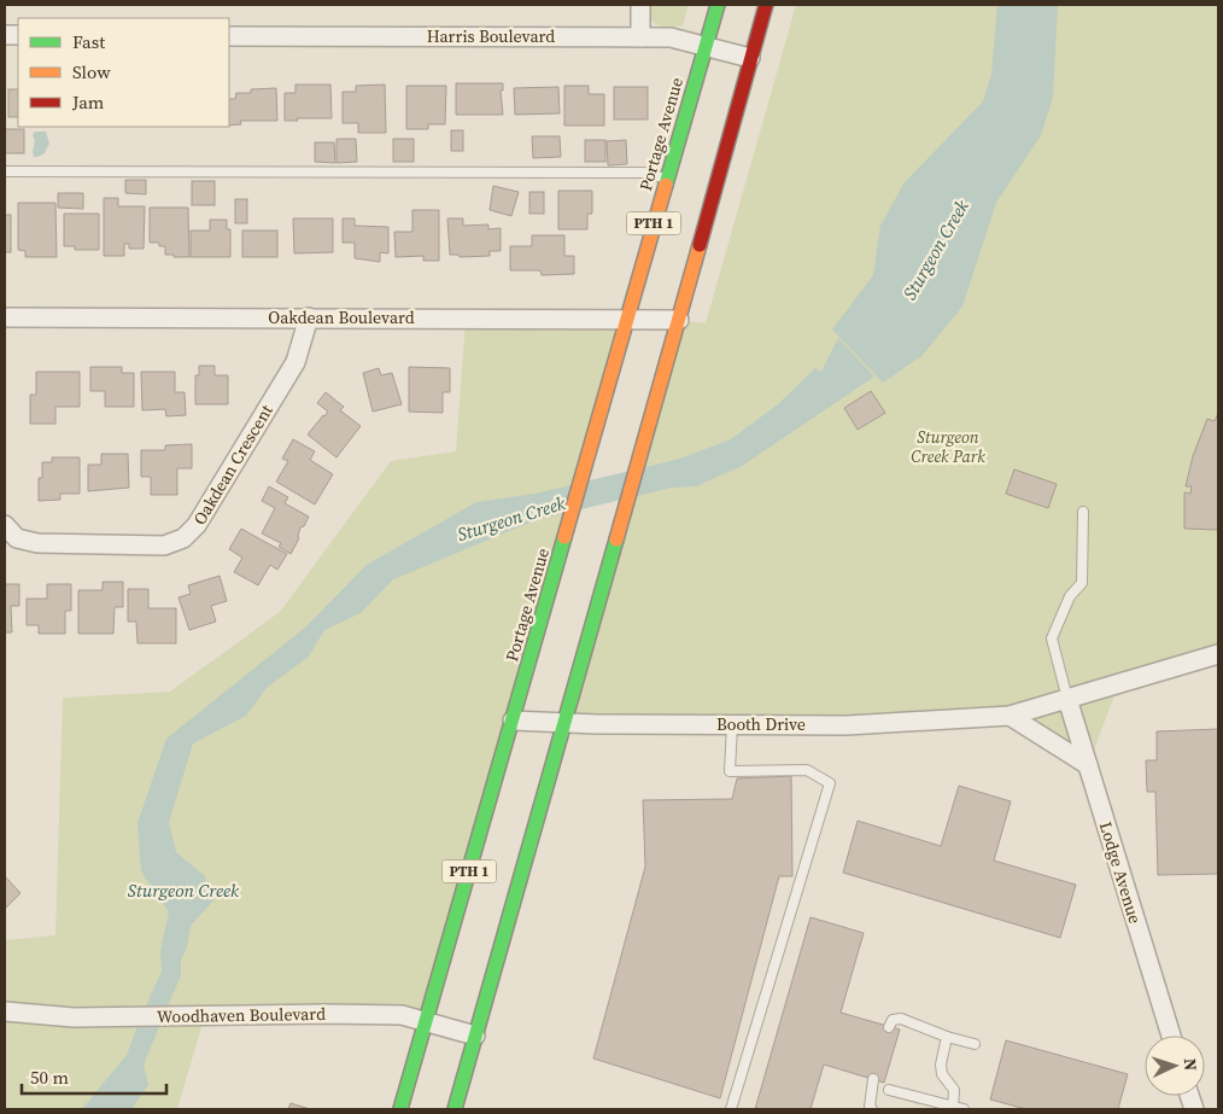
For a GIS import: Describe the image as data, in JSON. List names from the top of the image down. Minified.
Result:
{"streets":{"highway":["Portage Avenue","PTH 1"],"street":["Harris Boulevard","Oakdean Boulevard","Oakdean Crescent","Booth Drive","Lodge Avenue","Woodhaven Boulevard"]},"crossings":[["Harris Boulevard","Portage Avenue"],["Harris Boulevard","PTH 1"],["Portage Avenue","Oakdean Boulevard"],["Portage Avenue","Booth Drive"],["Portage Avenue","Woodhaven Boulevard"],["PTH 1","Oakdean Boulevard"],["PTH 1","Booth Drive"],["PTH 1","Woodhaven Boulevard"],["Oakdean Boulevard","Oakdean Crescent"],["Booth Drive","Lodge Avenue"]],"water":["Sturgeon Creek"],"parks":["Sturgeon Creek Park"],"legend":["Fast","Slow","Jam"],"scale_bar":"50 m","north":"right"}
